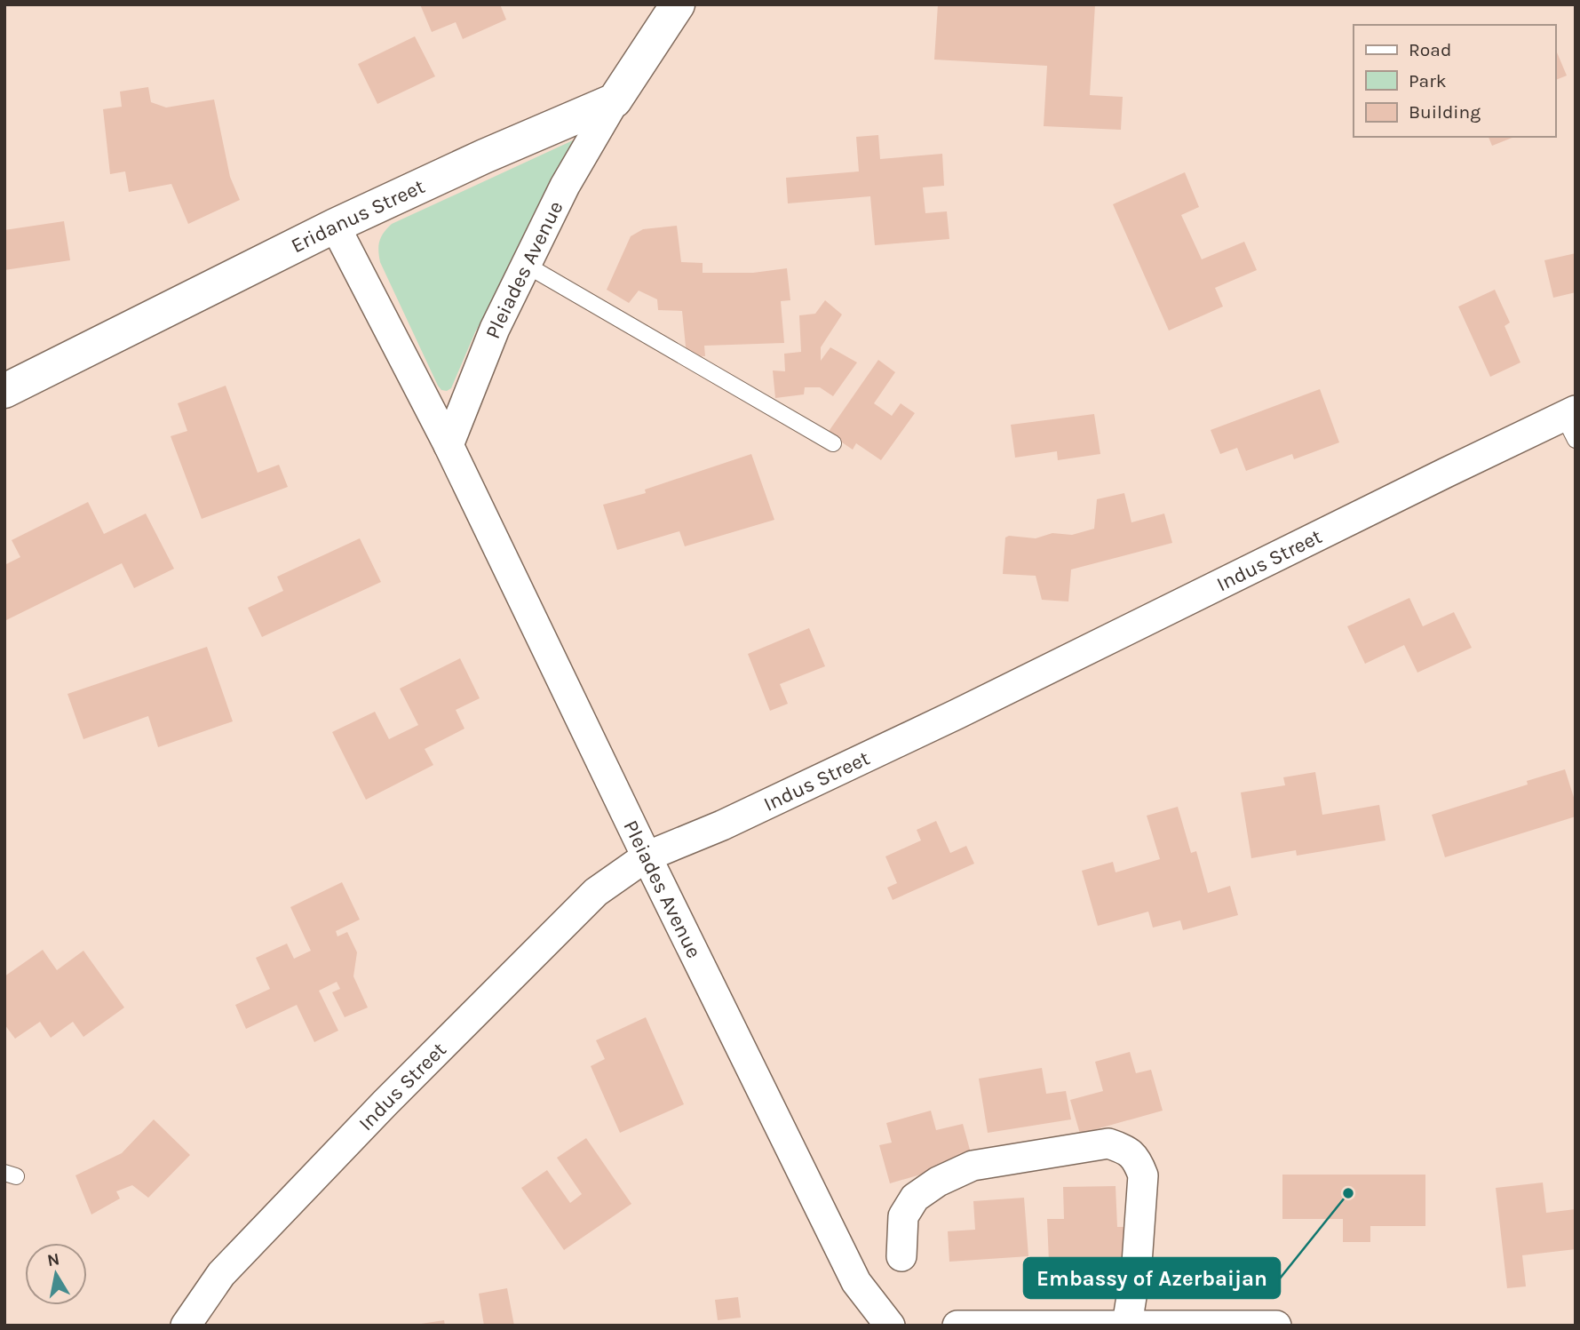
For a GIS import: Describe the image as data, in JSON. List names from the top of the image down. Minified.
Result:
{"streets":{"street":["Eridanus Street","Pleiades Avenue","Indus Street"]},"crossings":[["Eridanus Street","Pleiades Avenue"],["Pleiades Avenue","Indus Street"]],"places":["Embassy of Azerbaijan"],"legend":["Road","Park","Building"],"north":"top"}
